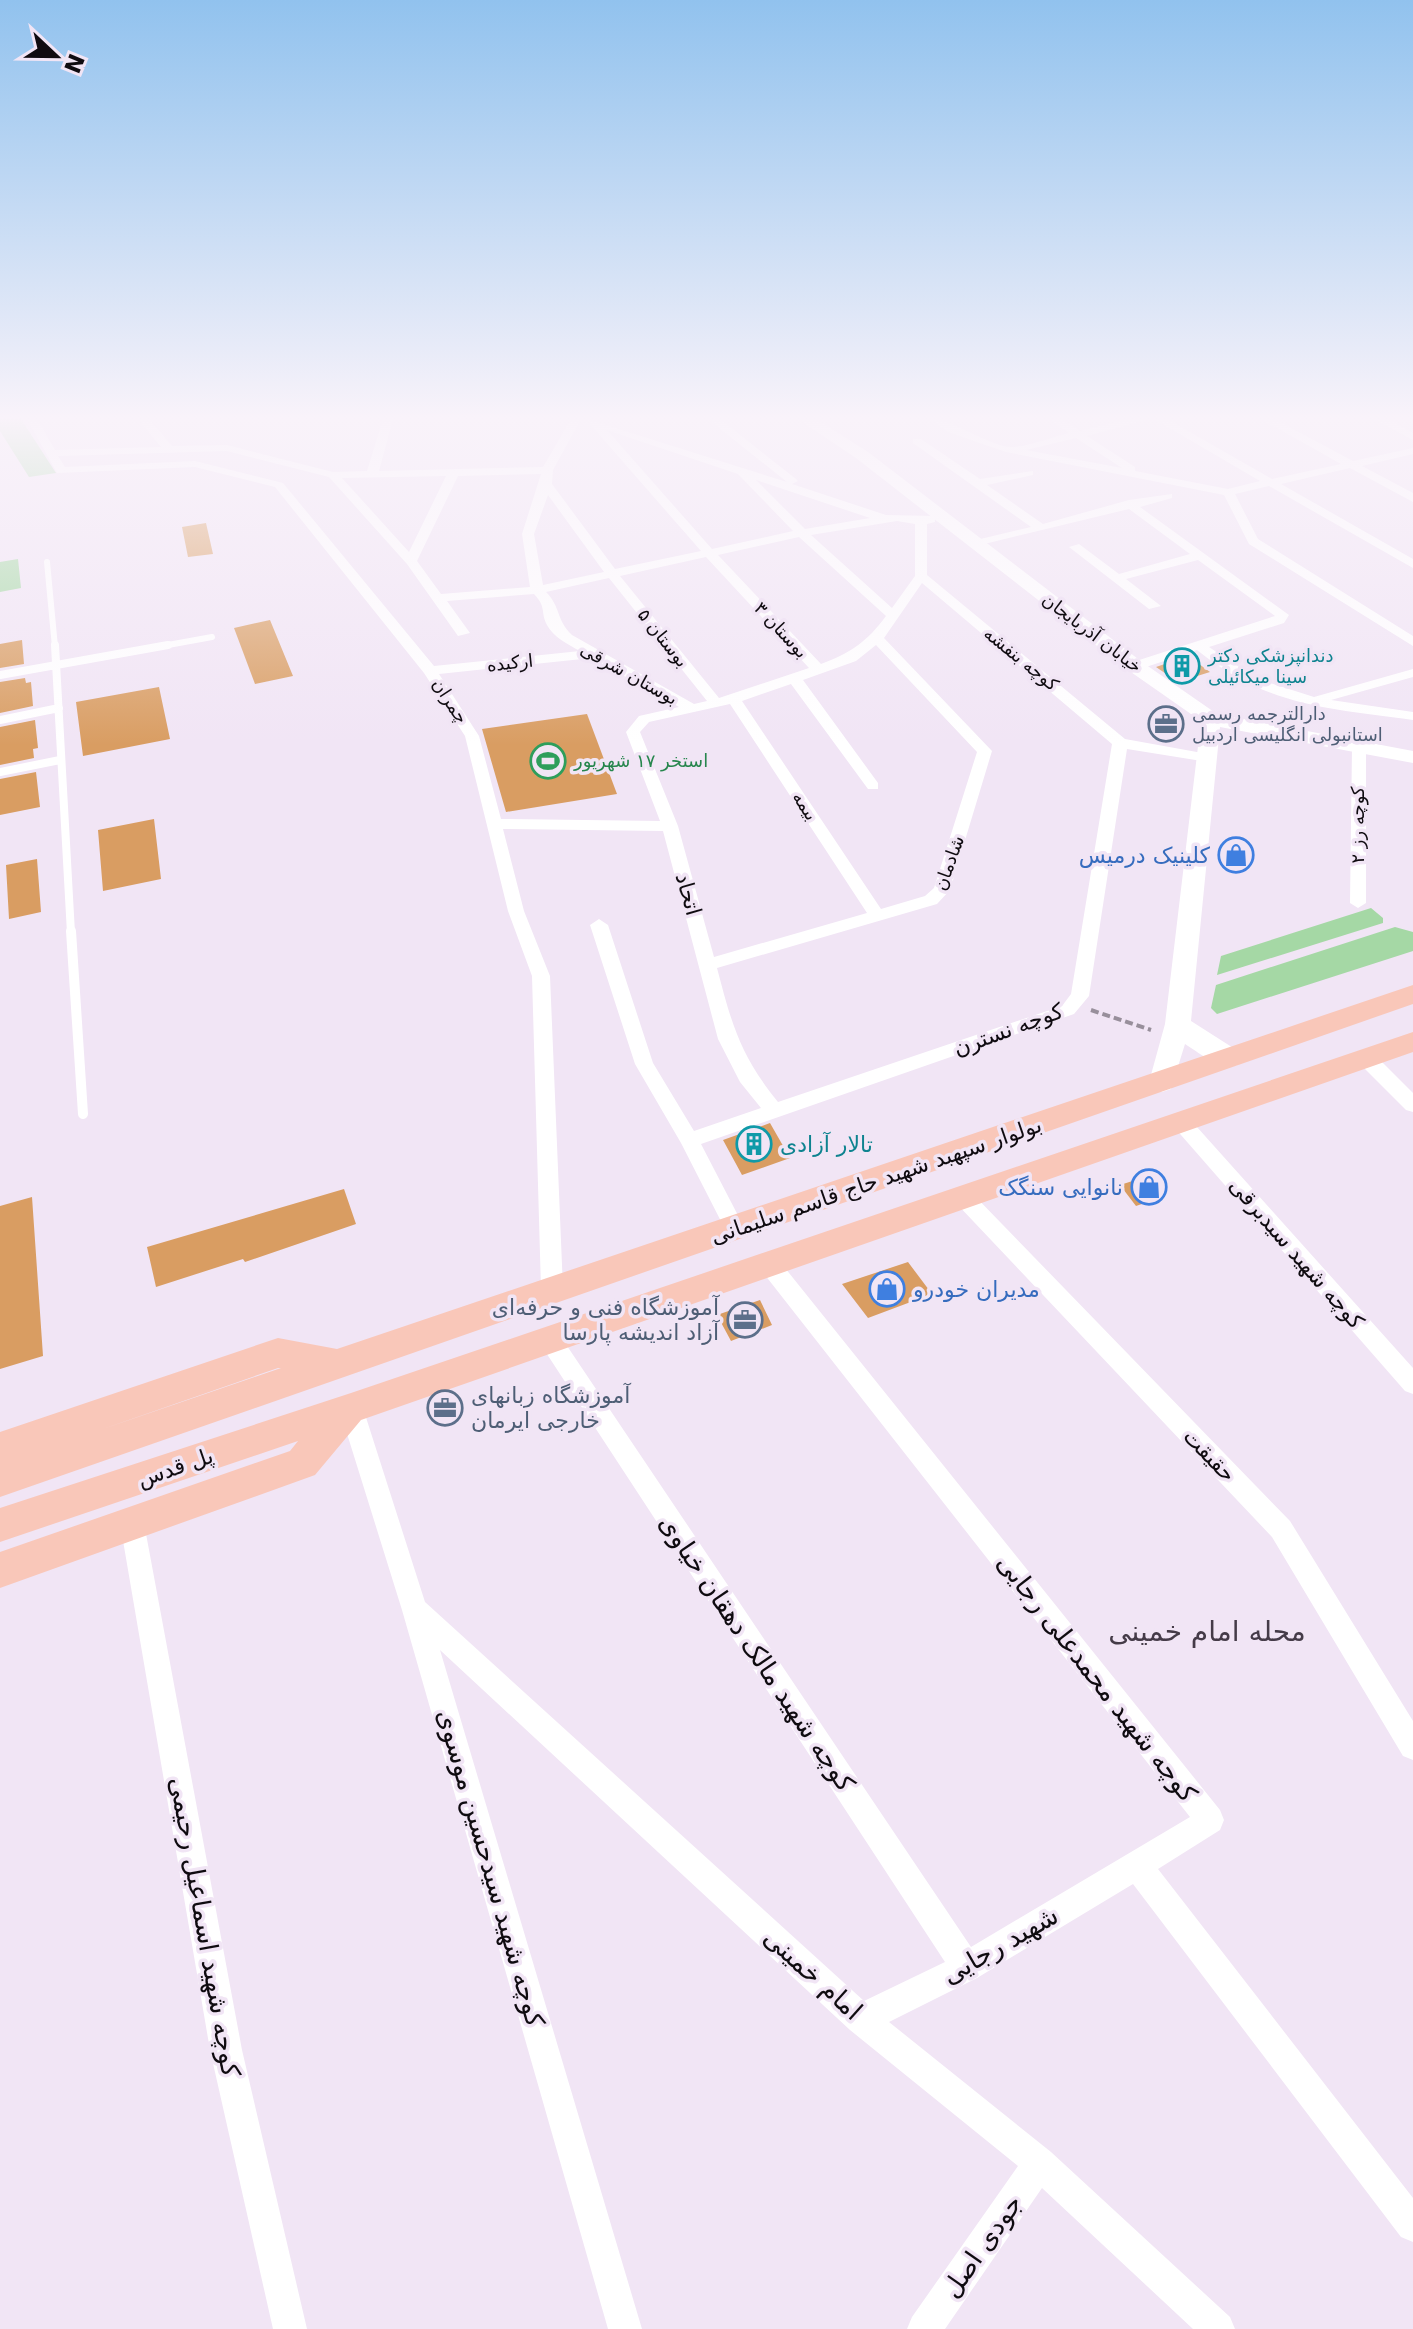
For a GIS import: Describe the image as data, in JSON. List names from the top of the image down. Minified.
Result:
{"streets":{"main road":["بولوار سپهبد شهید حاج قاسم سلیمانی","پل قدس"],"street":["بوستان ۳","خیابان آذربایجان","بوستان ۵","کوچه بنفشه","ارکیده","بوستان شرقی","چمران","بیمه","کوچه رز ۲","شادمان","اتحاد","کوچه نسترن","کوچه شهید سیدبرقی","حقیقت","کوچه شهید مالک دهقان‌ خیاوی","کوچه شهید محمدعلی رجایی","کوچه شهید سیدحسین موسوی","کوچه شهید اسماعیل رحیمی","شهید رجایی","امام خمینی","جودی اصل"]},"crossings":[["بوستان ۳","بوستان شرقی"],["خیابان آذربایجان","کوچه رز ۲"],["بوستان ۵","بوستان شرقی"],["کوچه بنفشه","بوستان شرقی"],["کوچه بنفشه","کوچه نسترن"],["ارکیده","بوستان شرقی"],["ارکیده","چمران"],["بوستان شرقی","بیمه"],["بوستان شرقی","شادمان"],["بوستان شرقی","اتحاد"],["چمران","بولوار سپهبد شهید حاج قاسم سلیمانی"],["بیمه","شادمان"],["شادمان","اتحاد"],["اتحاد","کوچه نسترن"],["بولوار سپهبد شهید حاج قاسم سلیمانی","کوچه شهید سیدبرقی"],["بولوار سپهبد شهید حاج قاسم سلیمانی","حقیقت"],["بولوار سپهبد شهید حاج قاسم سلیمانی","پل قدس"],["بولوار سپهبد شهید حاج قاسم سلیمانی","کوچه شهید مالک دهقان‌ خیاوی"],["بولوار سپهبد شهید حاج قاسم سلیمانی","کوچه شهید محمدعلی رجایی"],["بولوار سپهبد شهید حاج قاسم سلیمانی","کوچه شهید سیدحسین موسوی"],["پل قدس","کوچه شهید سیدحسین موسوی"],["کوچه شهید مالک دهقان‌ خیاوی","شهید رجایی"],["کوچه شهید محمدعلی رجایی","شهید رجایی"],["کوچه شهید سیدحسین موسوی","امام خمینی"],["شهید رجایی","امام خمینی"],["امام خمینی","جودی اصل"]],"districts":["محله امام خمینی"],"places":{"building":["دندانپزشکی دکتر سینا میکائیلی","تالار آزادی"],"office":["دارالترجمه رسمی استانبولی انگلیسی اردبیل","آموزشگاه فنی و حرفه‌ای آزاد اندیشه پارسا","آموزشگاه زبانهای خارجی ایرمان"],"sports":["استخر ١٧ شهریور"],"shop":["کلینیک درمیس","نانوایی سنگک","مدیران خودرو"]},"north":"right"}
